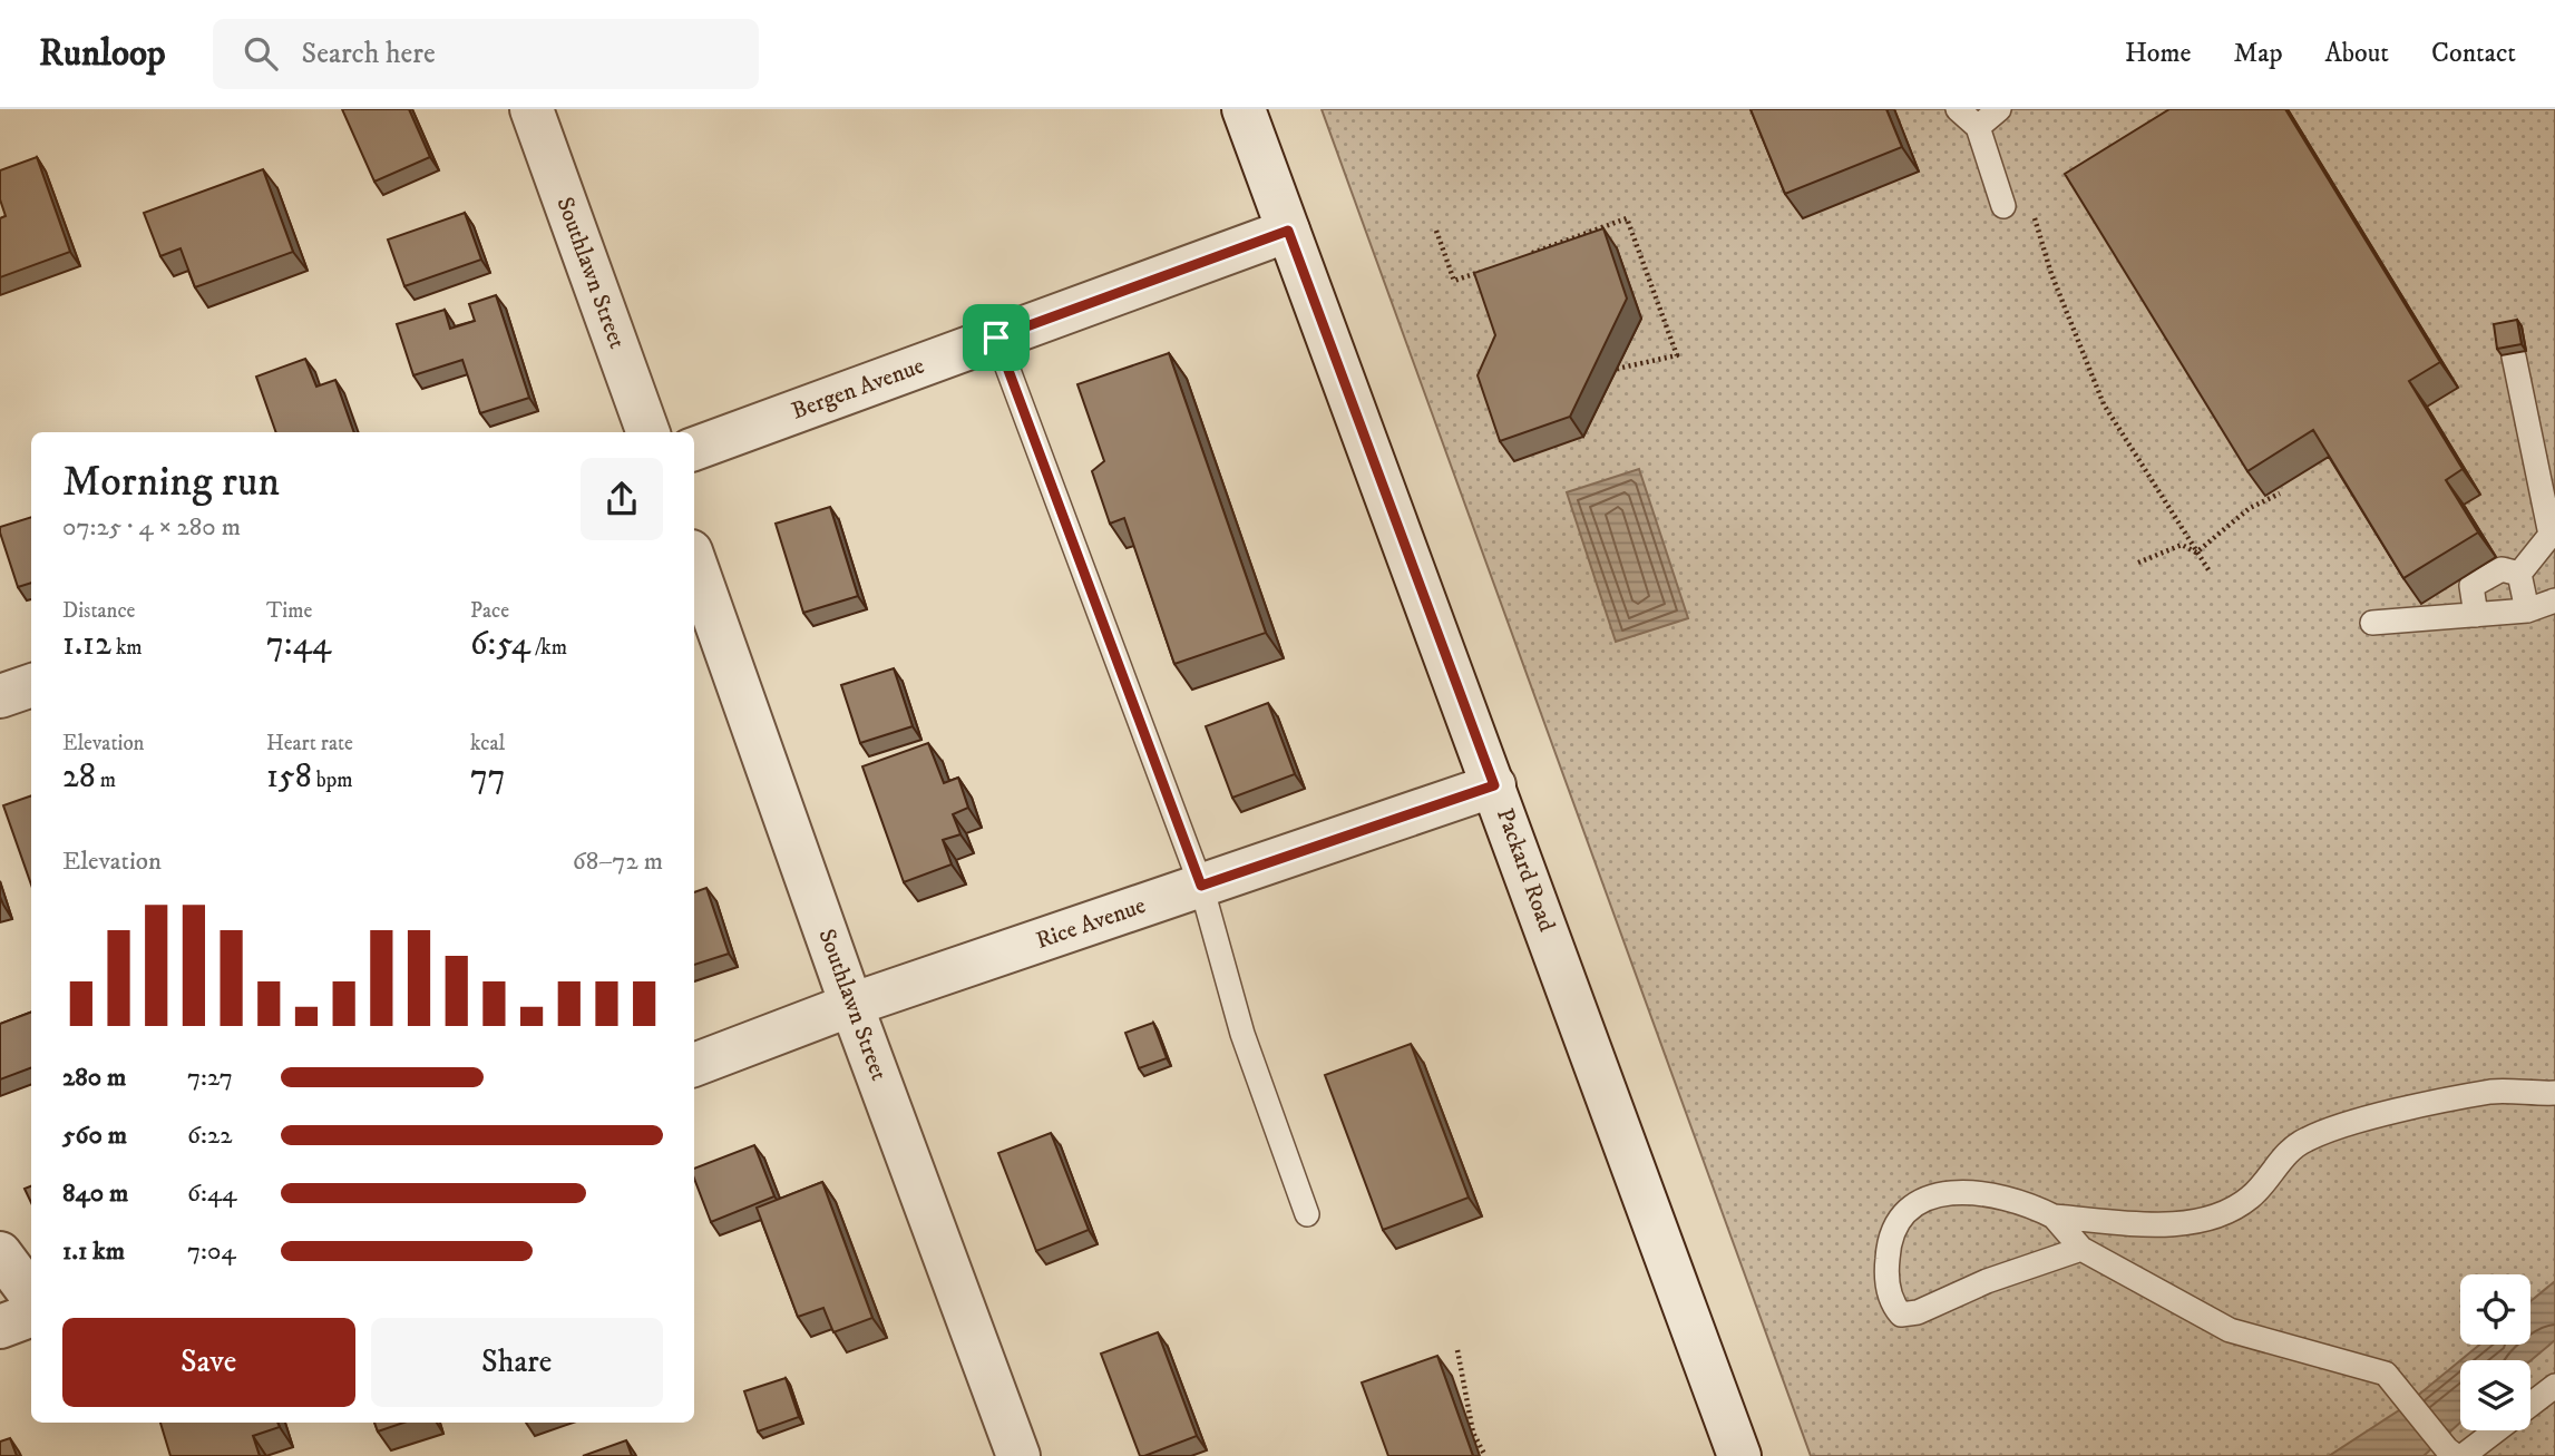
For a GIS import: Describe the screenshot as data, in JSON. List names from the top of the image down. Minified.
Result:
{"streets":{"street":["Southlawn Street","Bergen Avenue","Packard Road","Rice Avenue"]},"crossings":[["Southlawn Street","Rice Avenue"],["Bergen Avenue","Packard Road"],["Packard Road","Rice Avenue"]],"page":{"header":"Runloop","search":"Search here","nav":["Home","Map","About","Contact"],"heading":["Morning run","07:25 · 4 × 280 m"],"stats":[["Distance","1.12 km"],["Time","7:44"],["Pace","6:54 /km"],["Elevation","28 m"],["Heart rate","158 bpm"],["kcal","77"]],"chart":["Elevation","68–72 m"],"list":[{"name":"280 m","note":"7:27"},{"name":"560 m","note":"6:22"},{"name":"840 m","note":"6:44"},{"name":"1.1 km","note":"7:04"}],"buttons":["Save","Share"]}}
